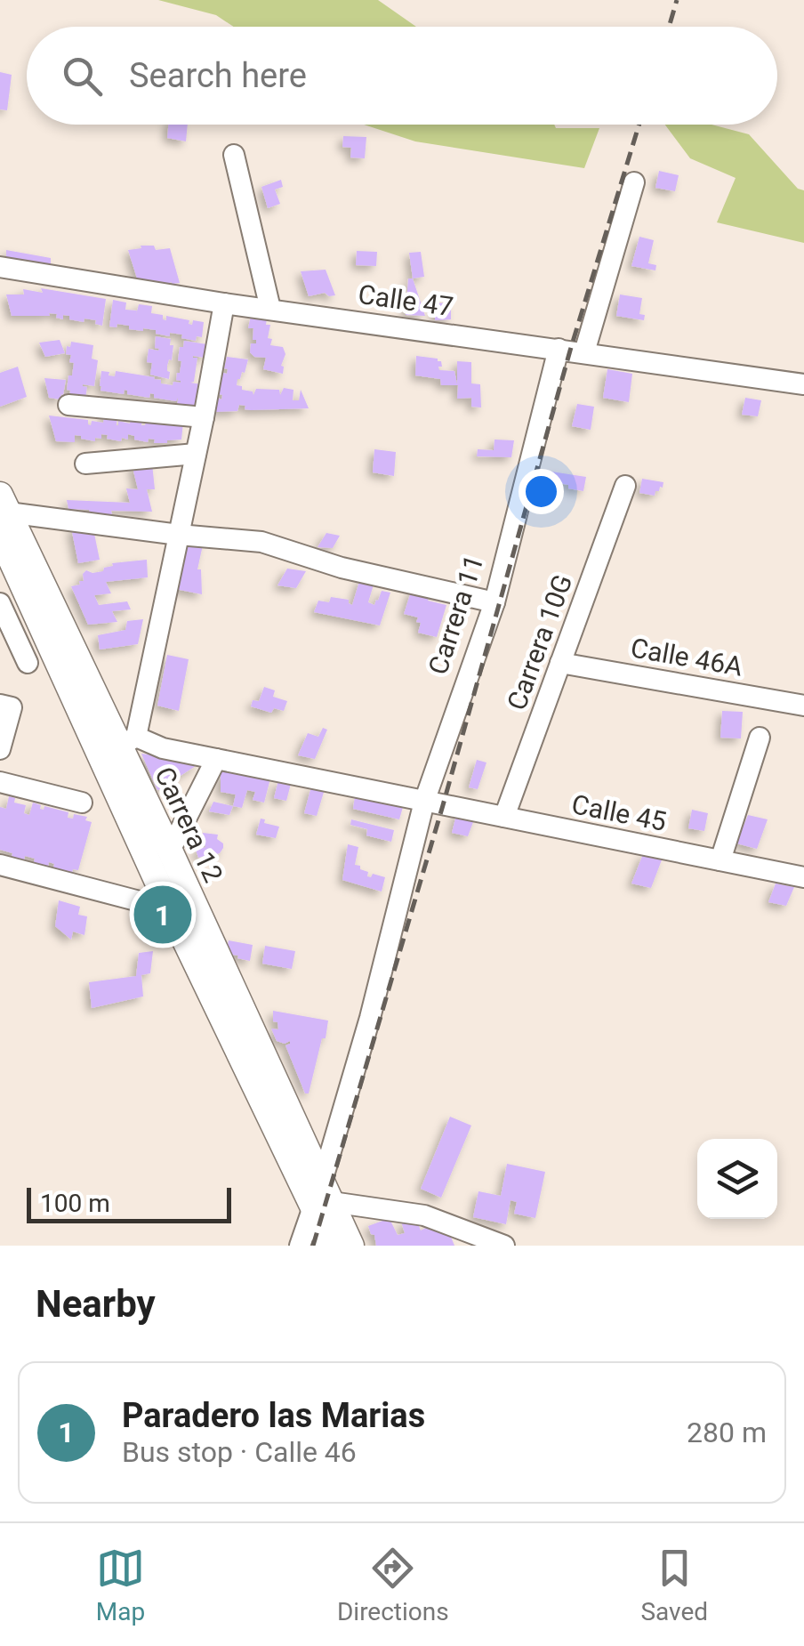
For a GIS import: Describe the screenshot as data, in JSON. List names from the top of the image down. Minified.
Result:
{"streets":{"main road":["Carrera 12"],"street":["Calle 47","Carrera 11","Carrera 10G","Calle 46A","Calle 45"]},"crossings":[["Calle 47","Carrera 11"],["Carrera 11","Calle 45"],["Carrera 11","Carrera 12"],["Carrera 10G","Calle 46A"],["Carrera 10G","Calle 45"],["Calle 45","Carrera 12"]],"scale_bar":"100 m","page":{"search":"Search here","pins":"1","scale":"100 m","heading":"Nearby","list":[{"mark":"1","name":"Paradero las Marias","note":"Bus stop · Calle 46","value":"280 m"}],"nav":["Map","Directions","Saved"]}}
